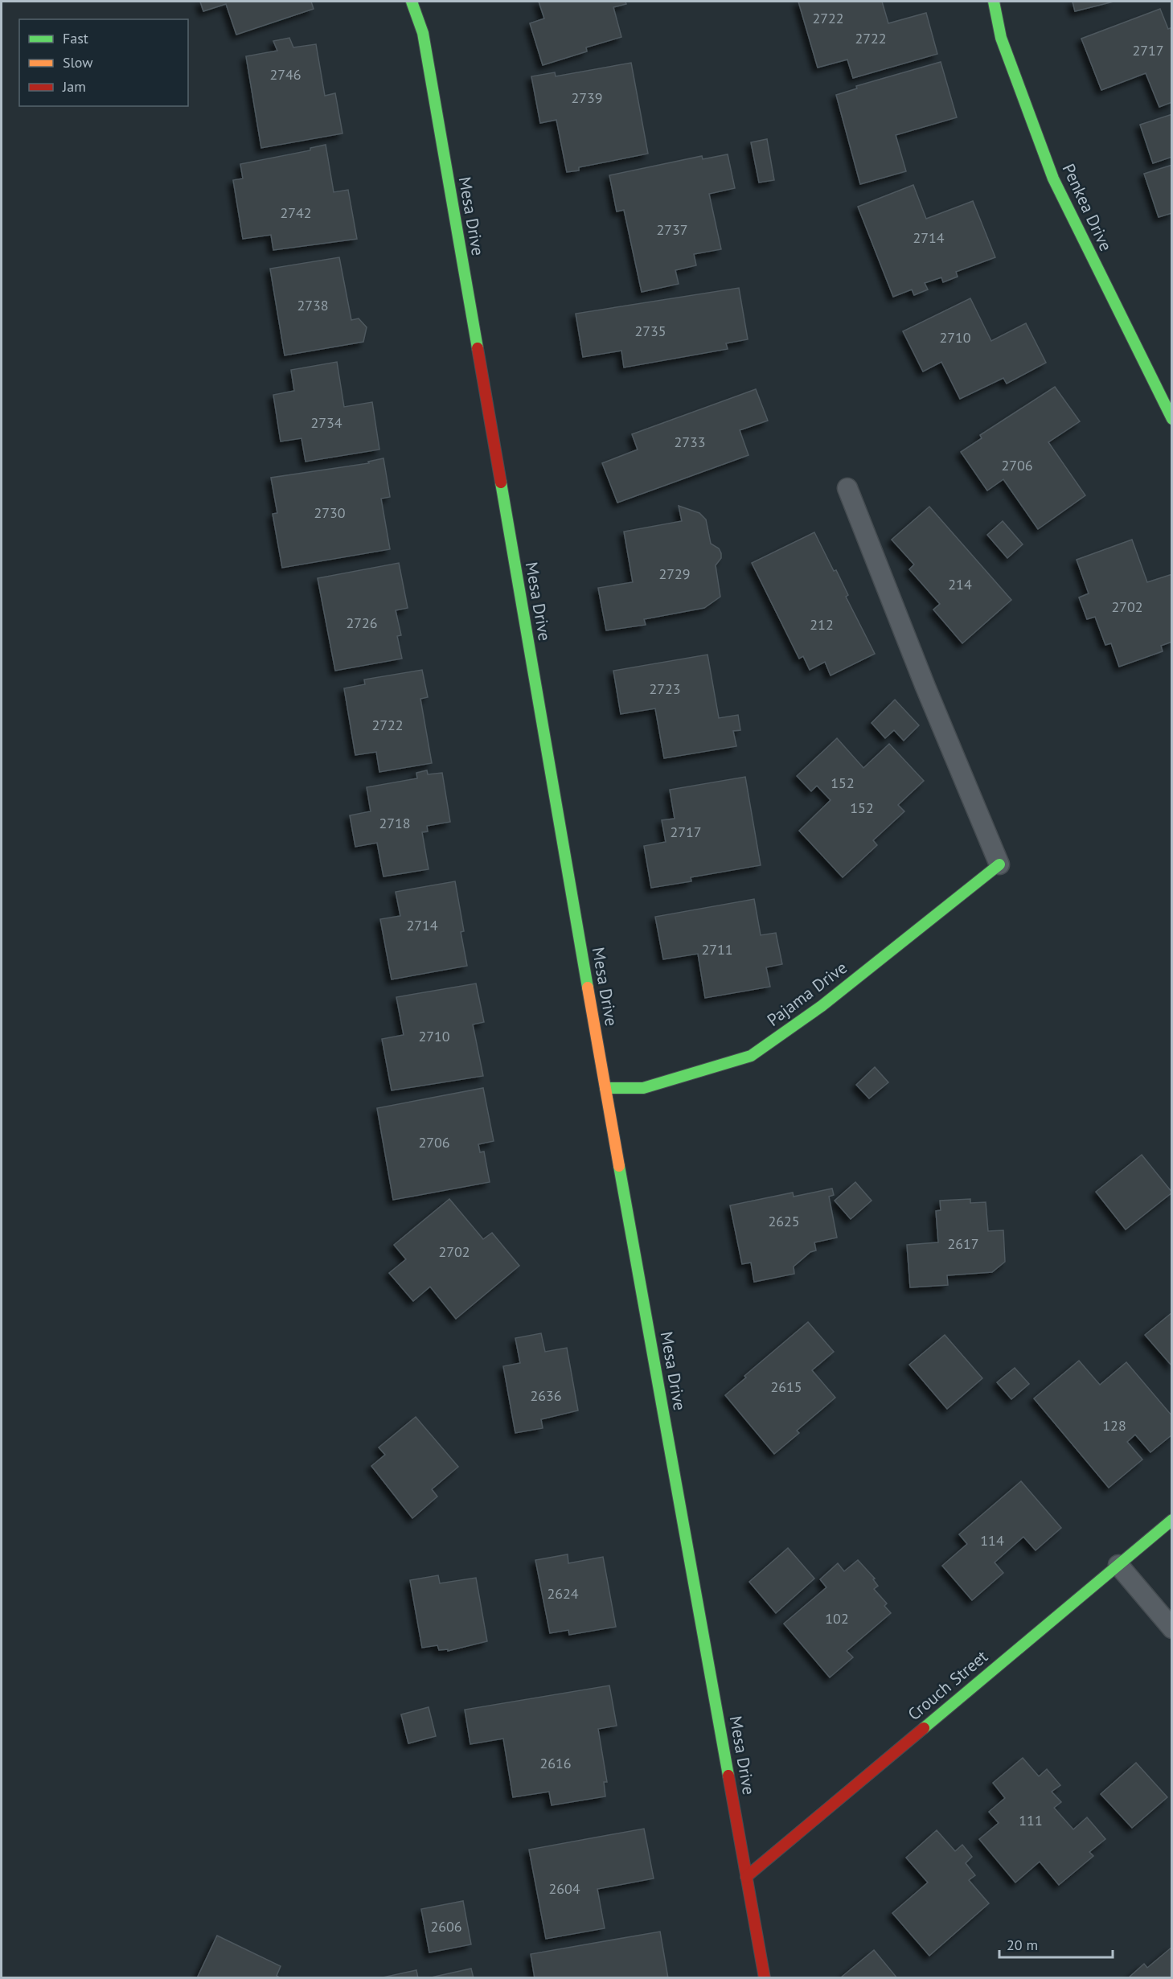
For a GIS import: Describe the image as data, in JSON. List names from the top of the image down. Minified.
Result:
{"streets":{"main road":["Penkea Drive","Mesa Drive","Pajama Drive","Crouch Street"]},"crossings":[["Mesa Drive","Pajama Drive"],["Mesa Drive","Crouch Street"]],"house_numbers":["2722","2722","2717","2746","2739","2742","2737","2714","2738","2735","2710","2734","2733","2706","2730","2729","214","2702","2726","212","2723","2722","152","152","2718","2717","2714","2711","2710","2706","2625","2617","2702","2615","2636","128","114","2624","102","2616","111","2604","2606"],"legend":["Fast","Slow","Jam"],"scale_bar":"20 m"}
